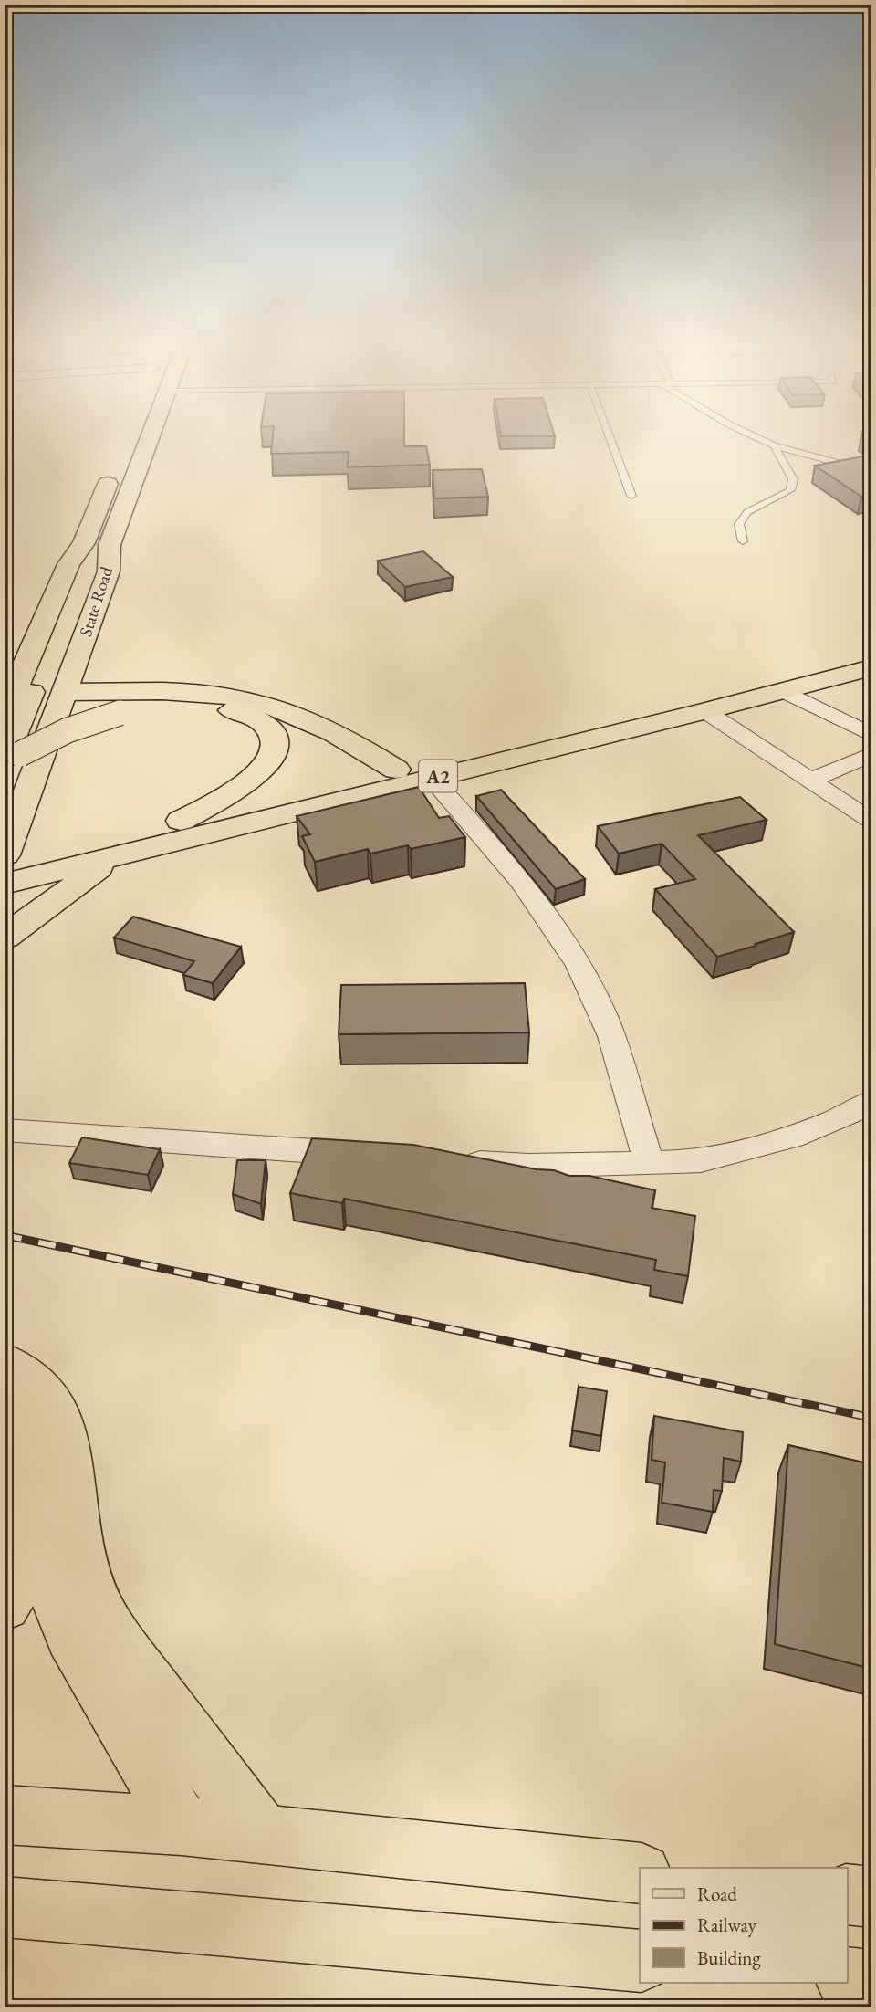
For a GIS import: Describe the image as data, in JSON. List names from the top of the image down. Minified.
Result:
{"streets":{"main road":["State Road","A2"]},"crossings":[["State Road","A2"]],"legend":["Road","Railway","Building"]}
